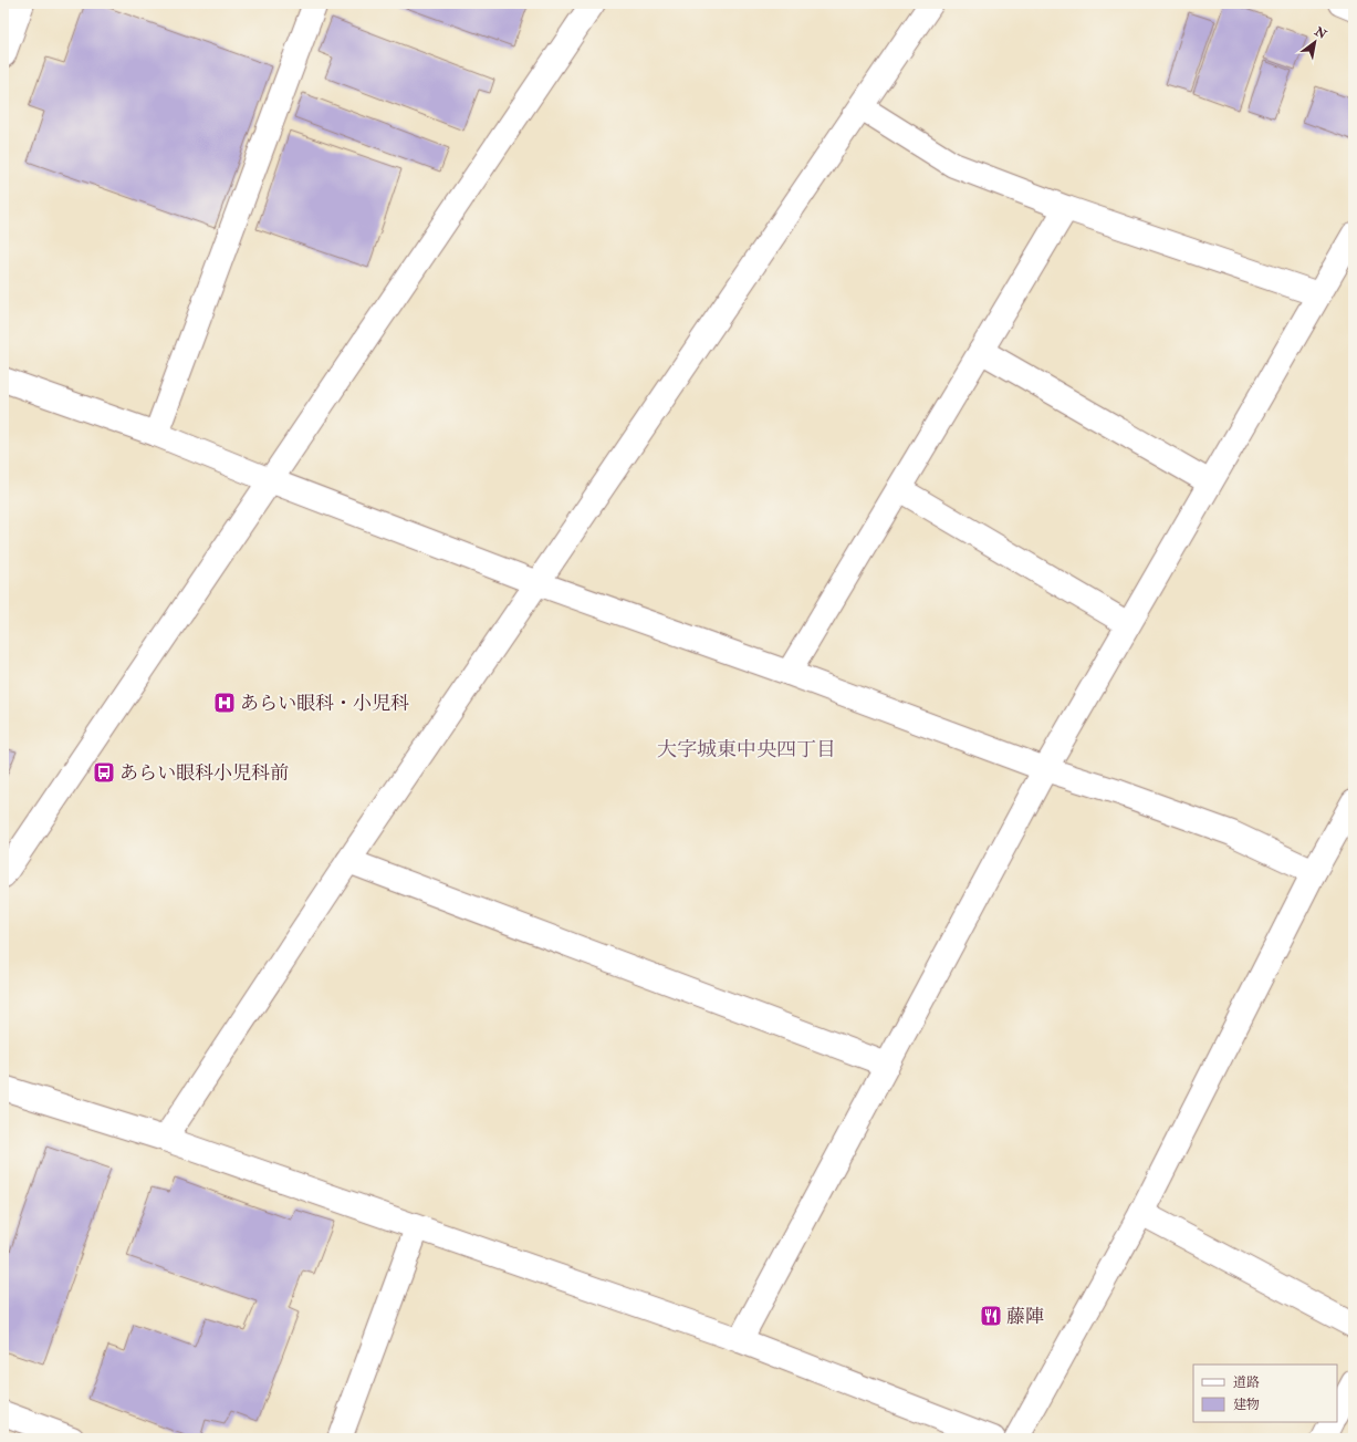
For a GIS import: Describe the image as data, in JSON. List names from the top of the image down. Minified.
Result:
{"districts":["大字城東中央四丁目"],"places":{"hospital":["あらい眼科・小児科"],"bus stop":["あらい眼科小児科前"],"restaurant":["藤陣"]},"legend":["道路","建物"],"north":"top right"}
